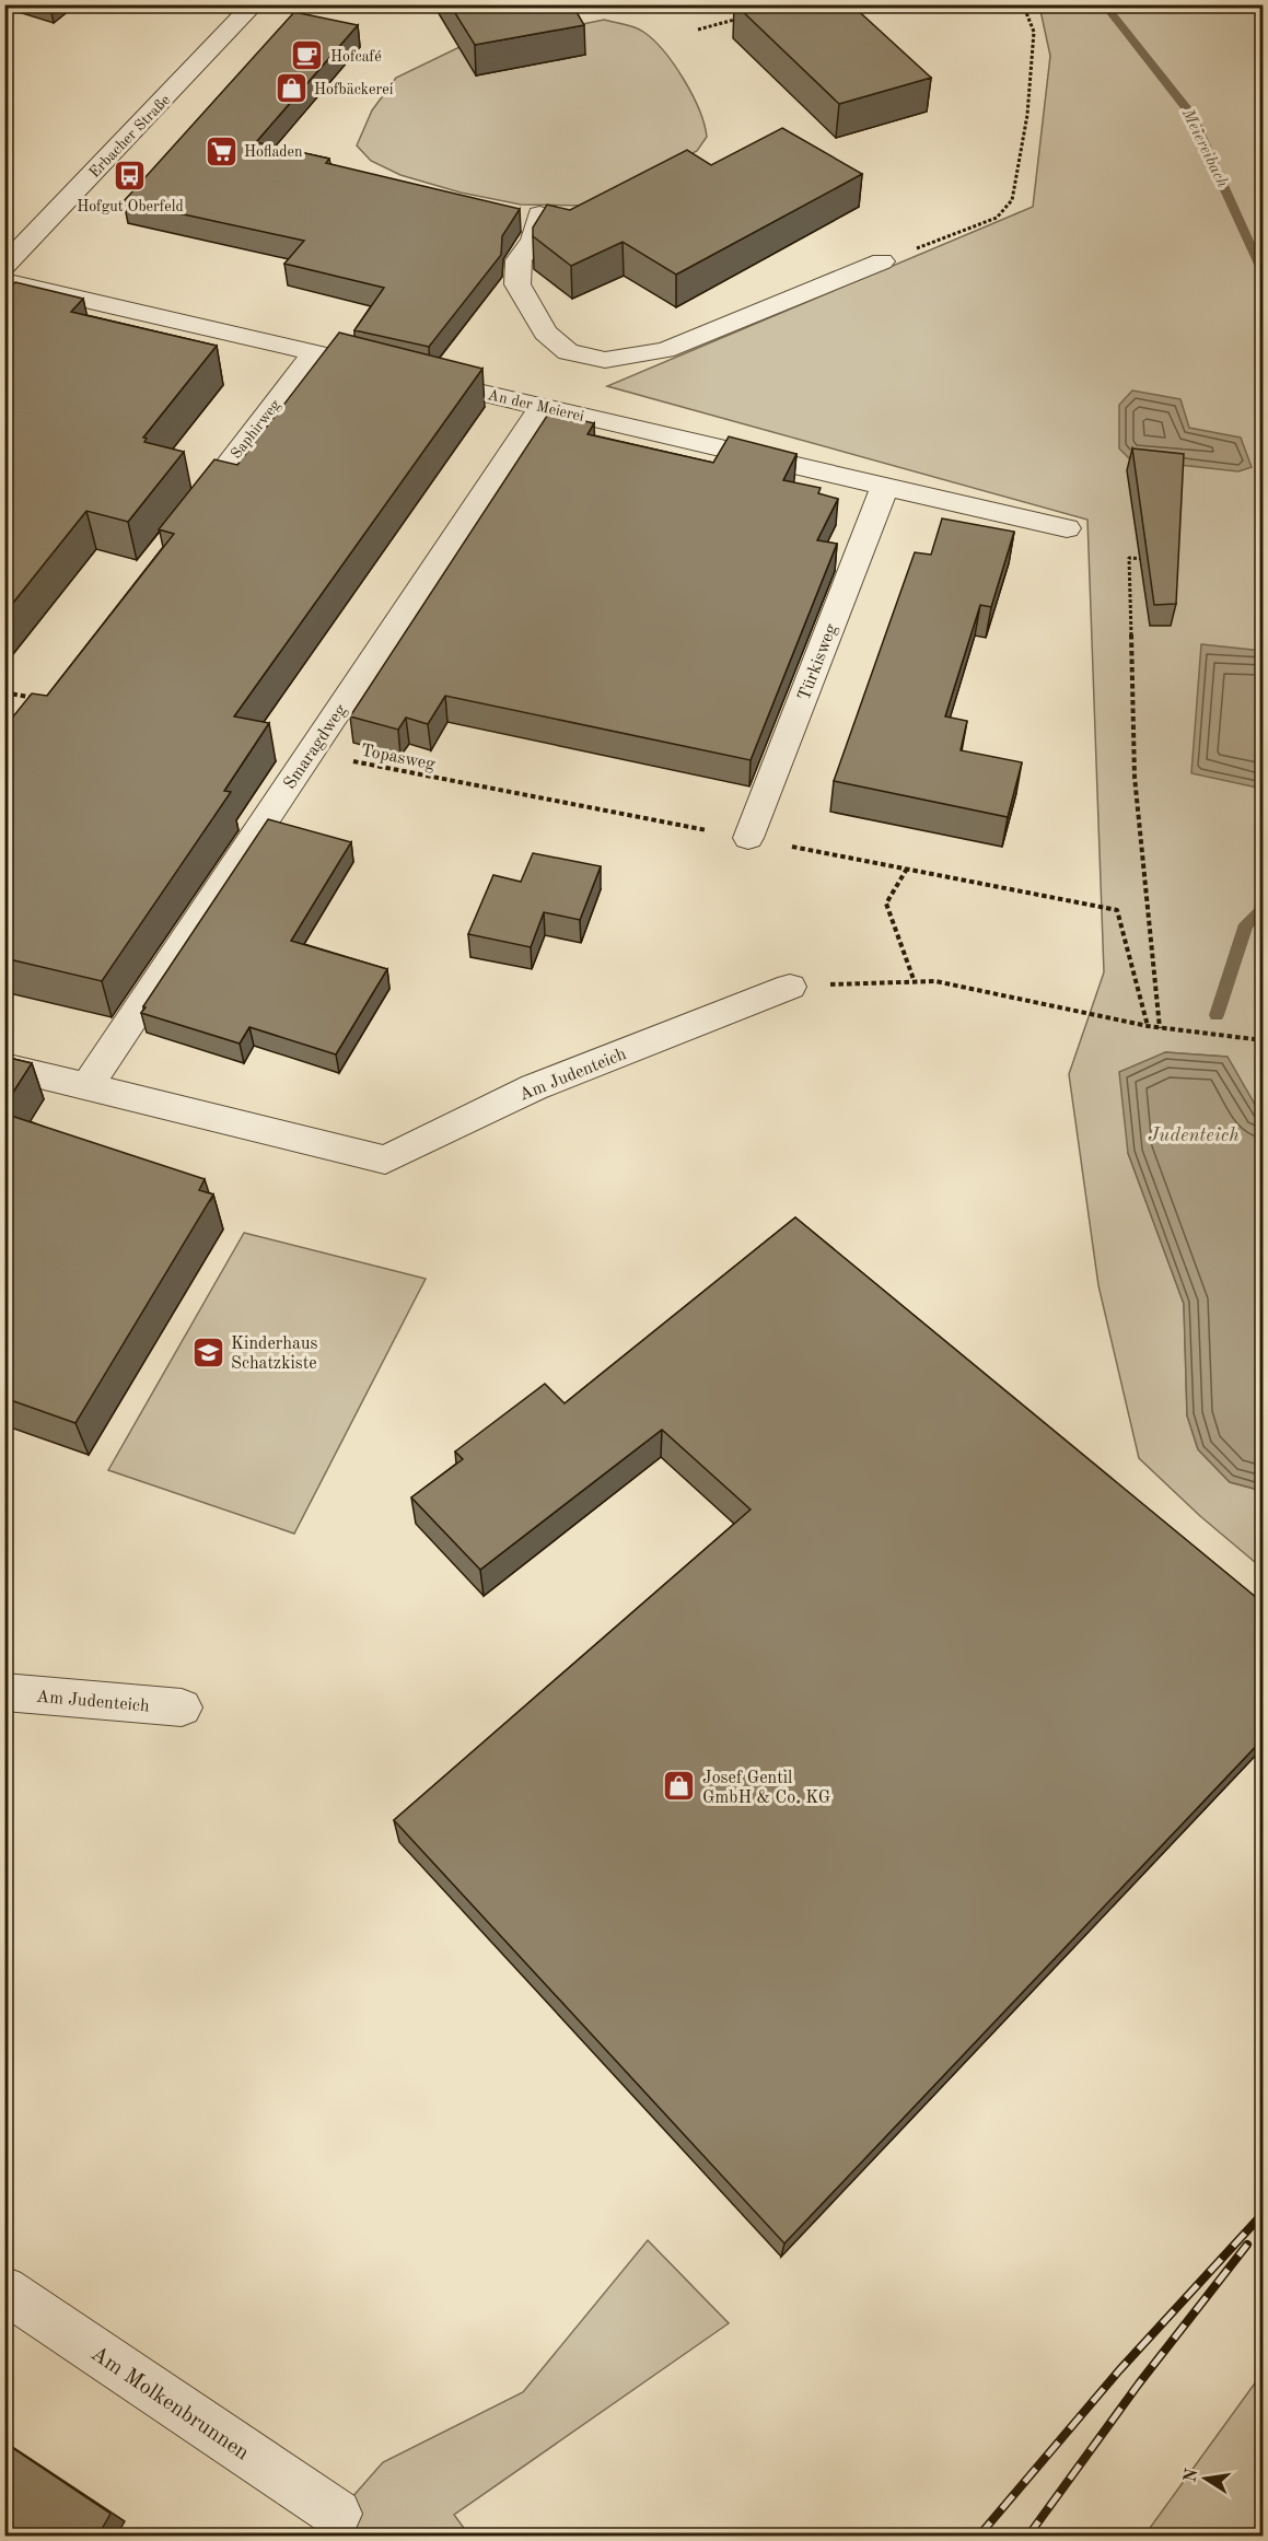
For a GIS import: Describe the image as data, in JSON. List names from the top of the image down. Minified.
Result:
{"streets":{"street":["Erbacher Straße","An der Meierei","Saphirweg","Türkisweg","Smaragdweg","Am Judenteich","Am Molkenbrunnen"],"path":["Topasweg"]},"crossings":[["An der Meierei","Saphirweg"],["An der Meierei","Türkisweg"],["An der Meierei","Smaragdweg"],["Türkisweg","Topasweg"],["Smaragdweg","Topasweg"],["Smaragdweg","Am Judenteich"]],"water":["Meiereibach","Judenteich"],"places":{"cafe":["Hofcafé"],"shop":["Hofbäckerei","Josef Gentil GmbH & Co. KG"],"supermarket":["Hofladen"],"bus stop":["Hofgut Oberfeld"],"school or university":["Kinderhaus Schatzkiste"]},"north":"left"}
